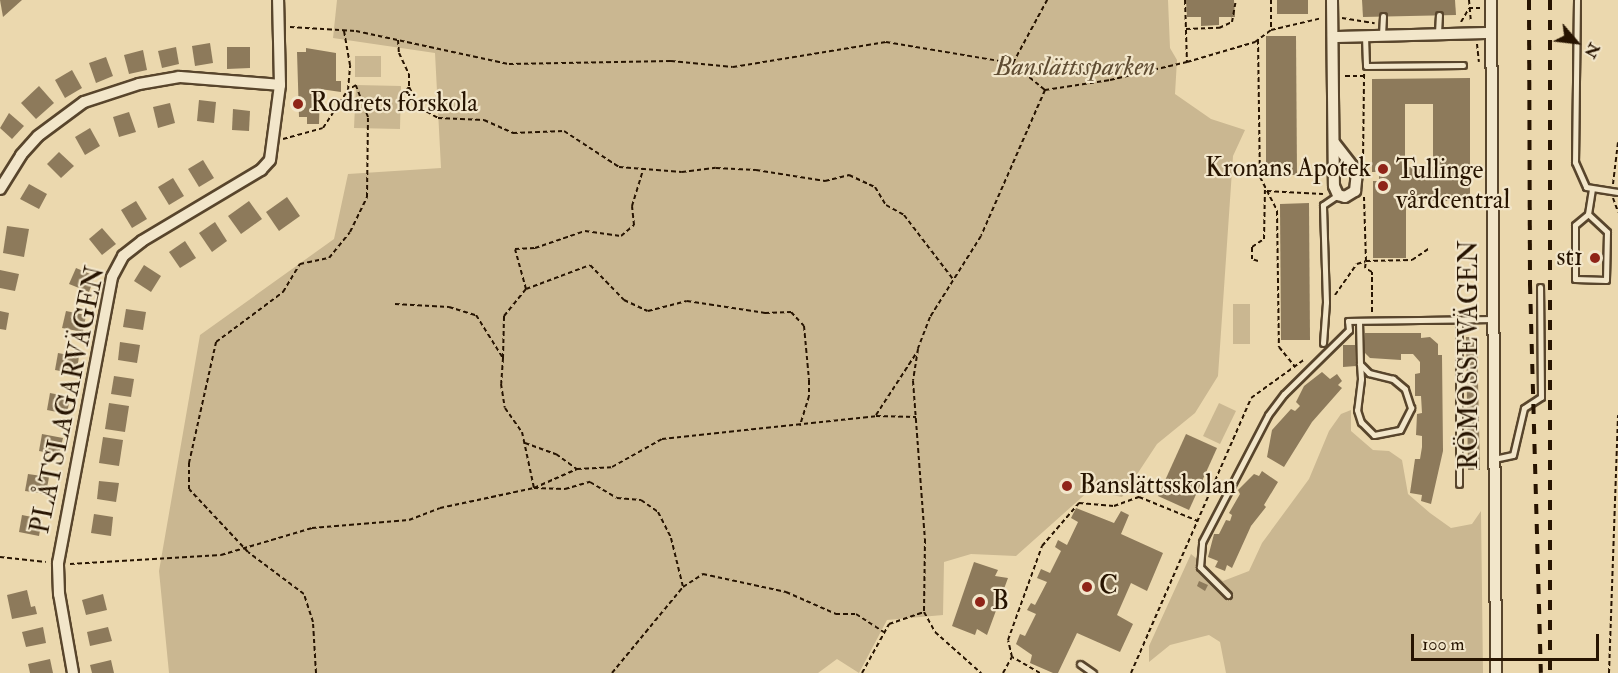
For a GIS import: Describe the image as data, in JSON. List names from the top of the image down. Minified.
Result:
{"streets":{"street":["RÖMOSSEVÄGEN","PLÅTSLAGARVÄGEN"]},"parks":["Banslättssparken"],"places":["Rodrets förskola","Kronans Apotek","Tullinge vårdcentral","st1","Banslättsskolan","C","B"],"scale_bar":"100 m","north":"bottom right"}
